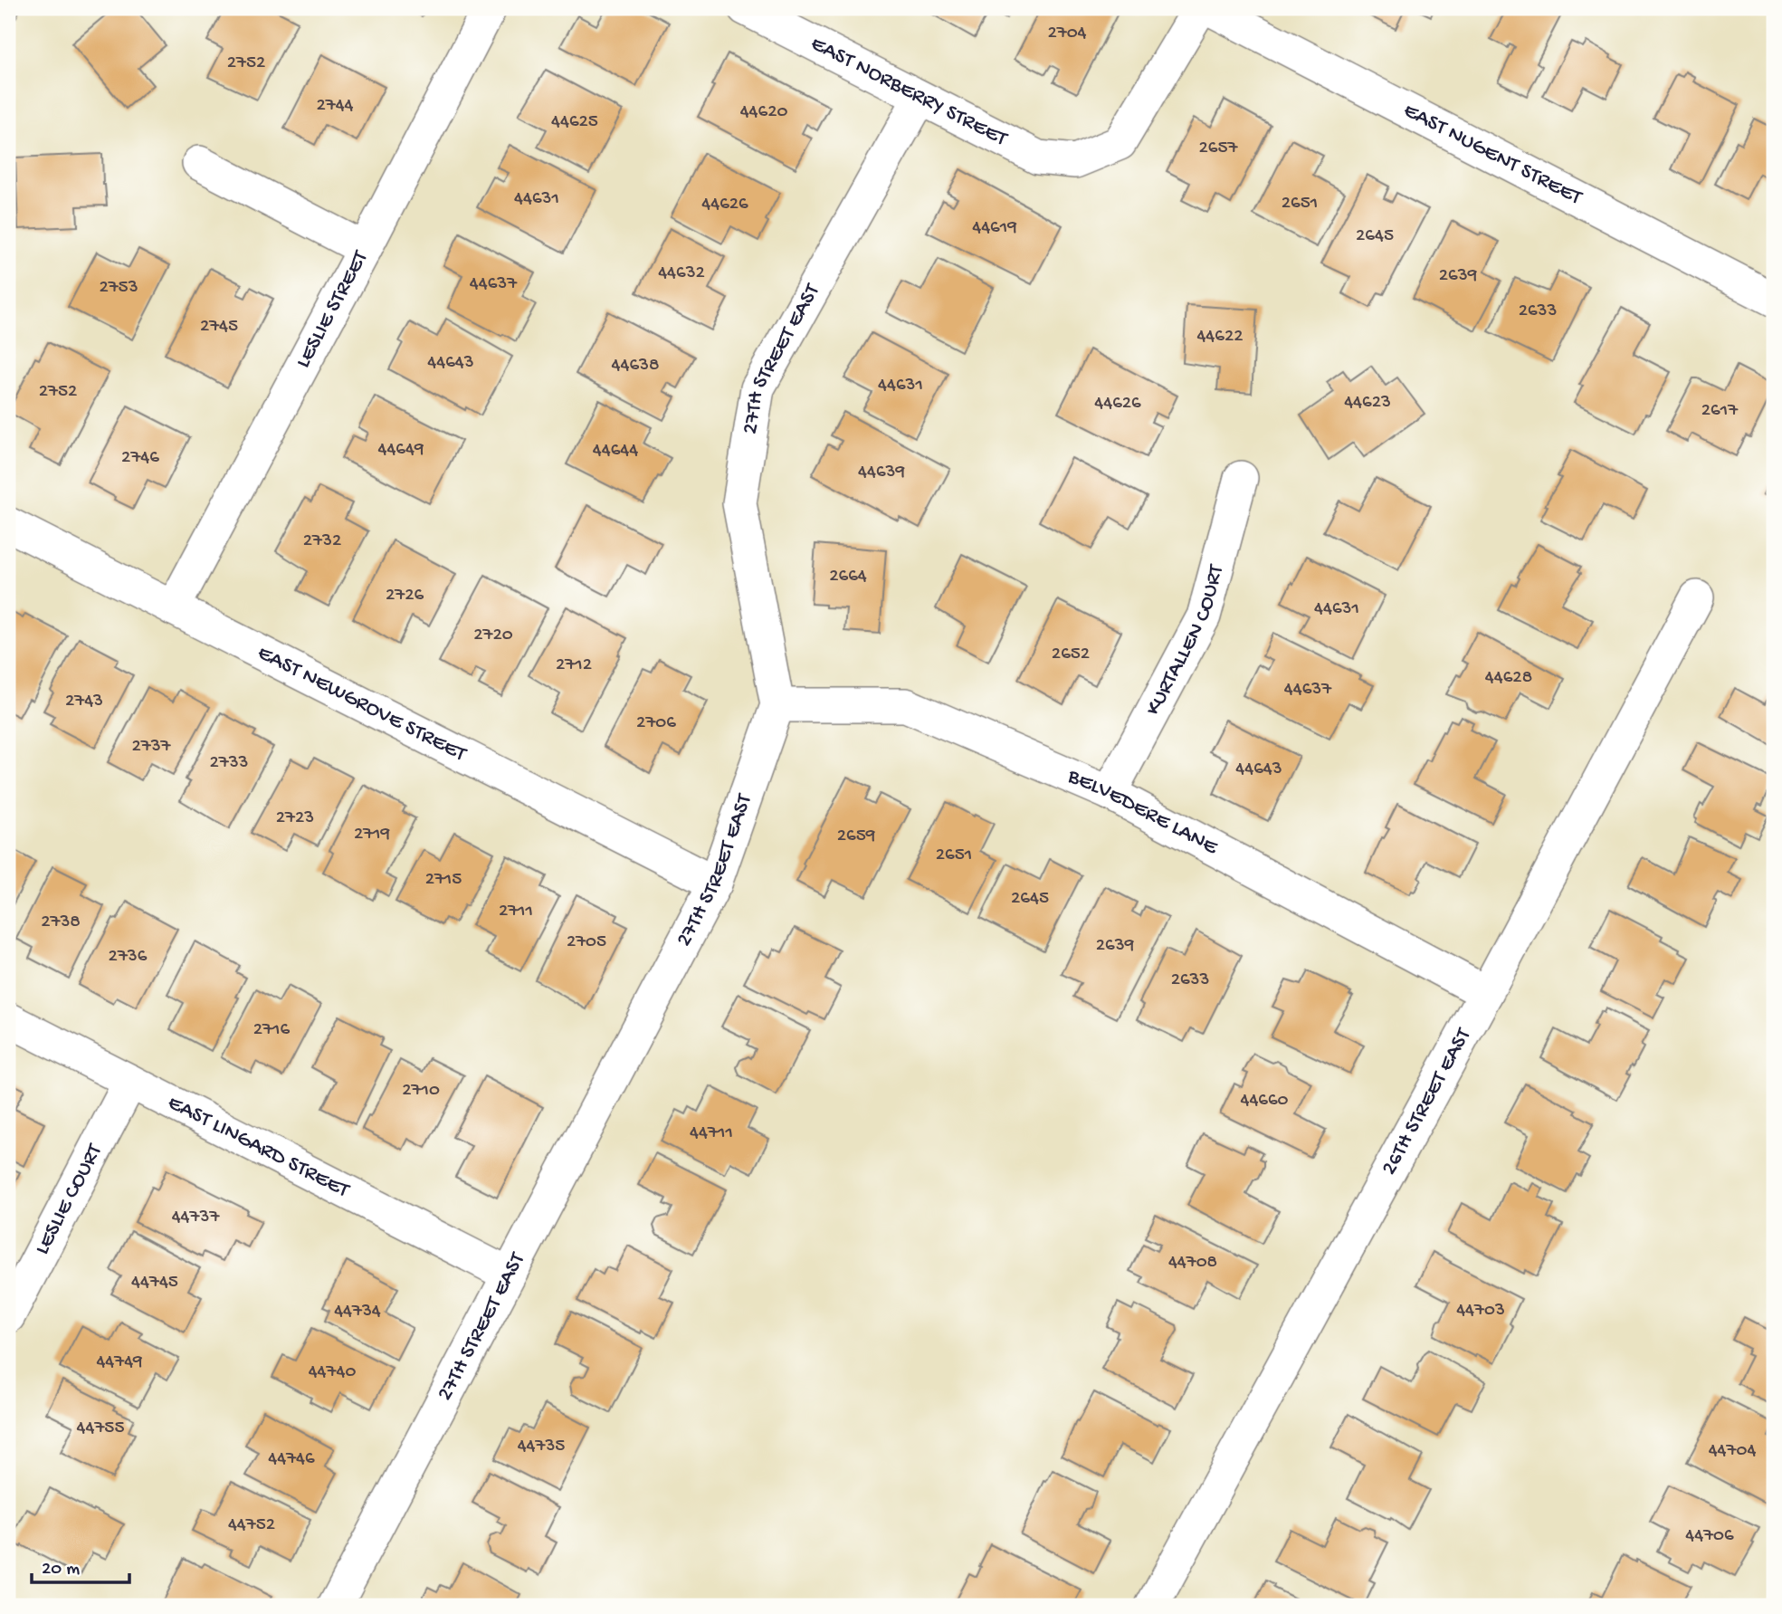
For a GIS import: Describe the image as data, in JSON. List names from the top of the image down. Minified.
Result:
{"streets":{"street":["EAST NORBERRY STREET","EAST NUGENT STREET","LESLIE STREET","27TH STREET EAST","KURTALLEN COURT","EAST NEWGROVE STREET","BELVEDERE LANE","26TH STREET EAST","EAST LINGARD STREET","LESLIE COURT"]},"crossings":[["EAST NORBERRY STREET","27TH STREET EAST"],["LESLIE STREET","EAST NEWGROVE STREET"],["27TH STREET EAST","EAST NEWGROVE STREET"],["27TH STREET EAST","BELVEDERE LANE"],["27TH STREET EAST","EAST LINGARD STREET"],["KURTALLEN COURT","BELVEDERE LANE"],["BELVEDERE LANE","26TH STREET EAST"],["EAST LINGARD STREET","LESLIE COURT"]],"house_numbers":["2704","2752","2744","44620","44625","2657","44631","2651","44626","44619","2645","44632","2639","44637","2753","2633","2745","44622","44643","44638","44631","2752","44623","44626","2617","44649","44644","2746","44639","2732","2664","2726","44631","2720","2652","2712","44628","44637","2743","2706","2737","2733","44643","2723","2719","2659","2651","2715","2645","2711","2738","2705","2639","2736","2633","2716","2710","44660","44711","44737","44708","44745","44703","44734","44749","44740","44755","44735","44704","44746","44752","44706"],"scale_bar":"20 m"}
